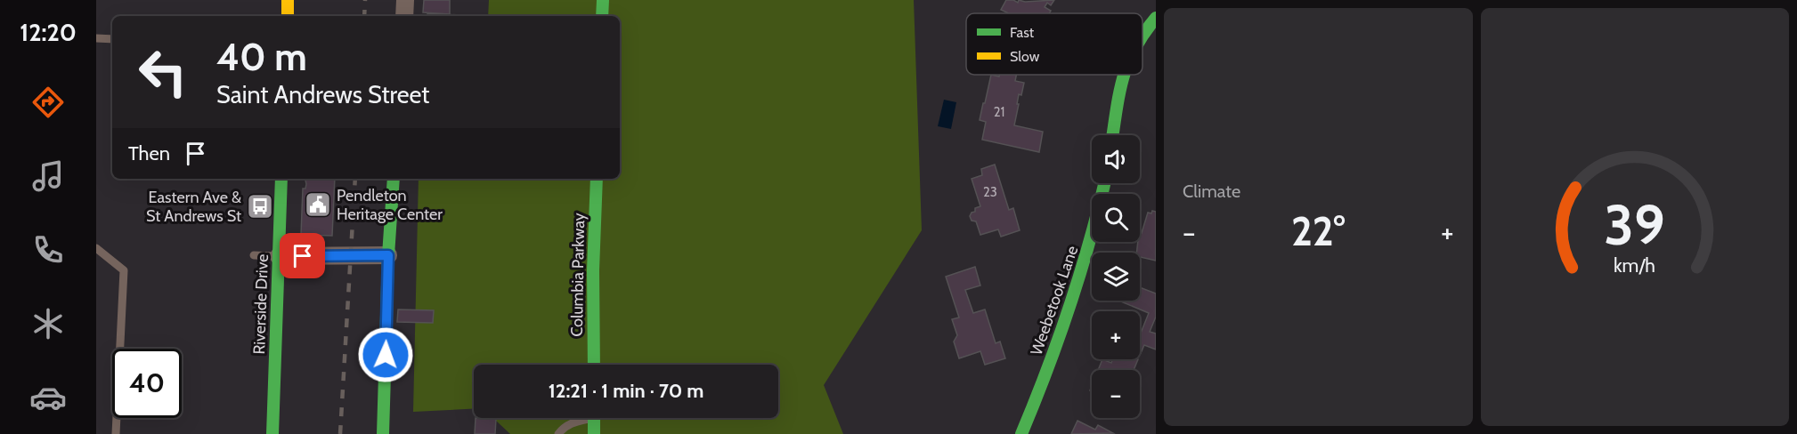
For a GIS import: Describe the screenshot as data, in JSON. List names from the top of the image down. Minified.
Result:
{"streets":{"main road":["Columbia Parkway","Weebetook Lane","Riverside Drive"]},"places":{"public building":["Pendleton Heritage Center"],"bus stop":["Eastern Ave & St Andrews St"]},"house_numbers":["21","23"],"legend":["Fast","Slow"],"page":{"tabs":"12:20","tile":"Climate","turn":["40 m","Saint Andrews Street"],"then":"Then","map_buttons":["+","−"],"heat":["−","22°","+"],"limit":"40","trip":"12:21 · 1 min · 70 m","gauge":["39","km/h"]}}
